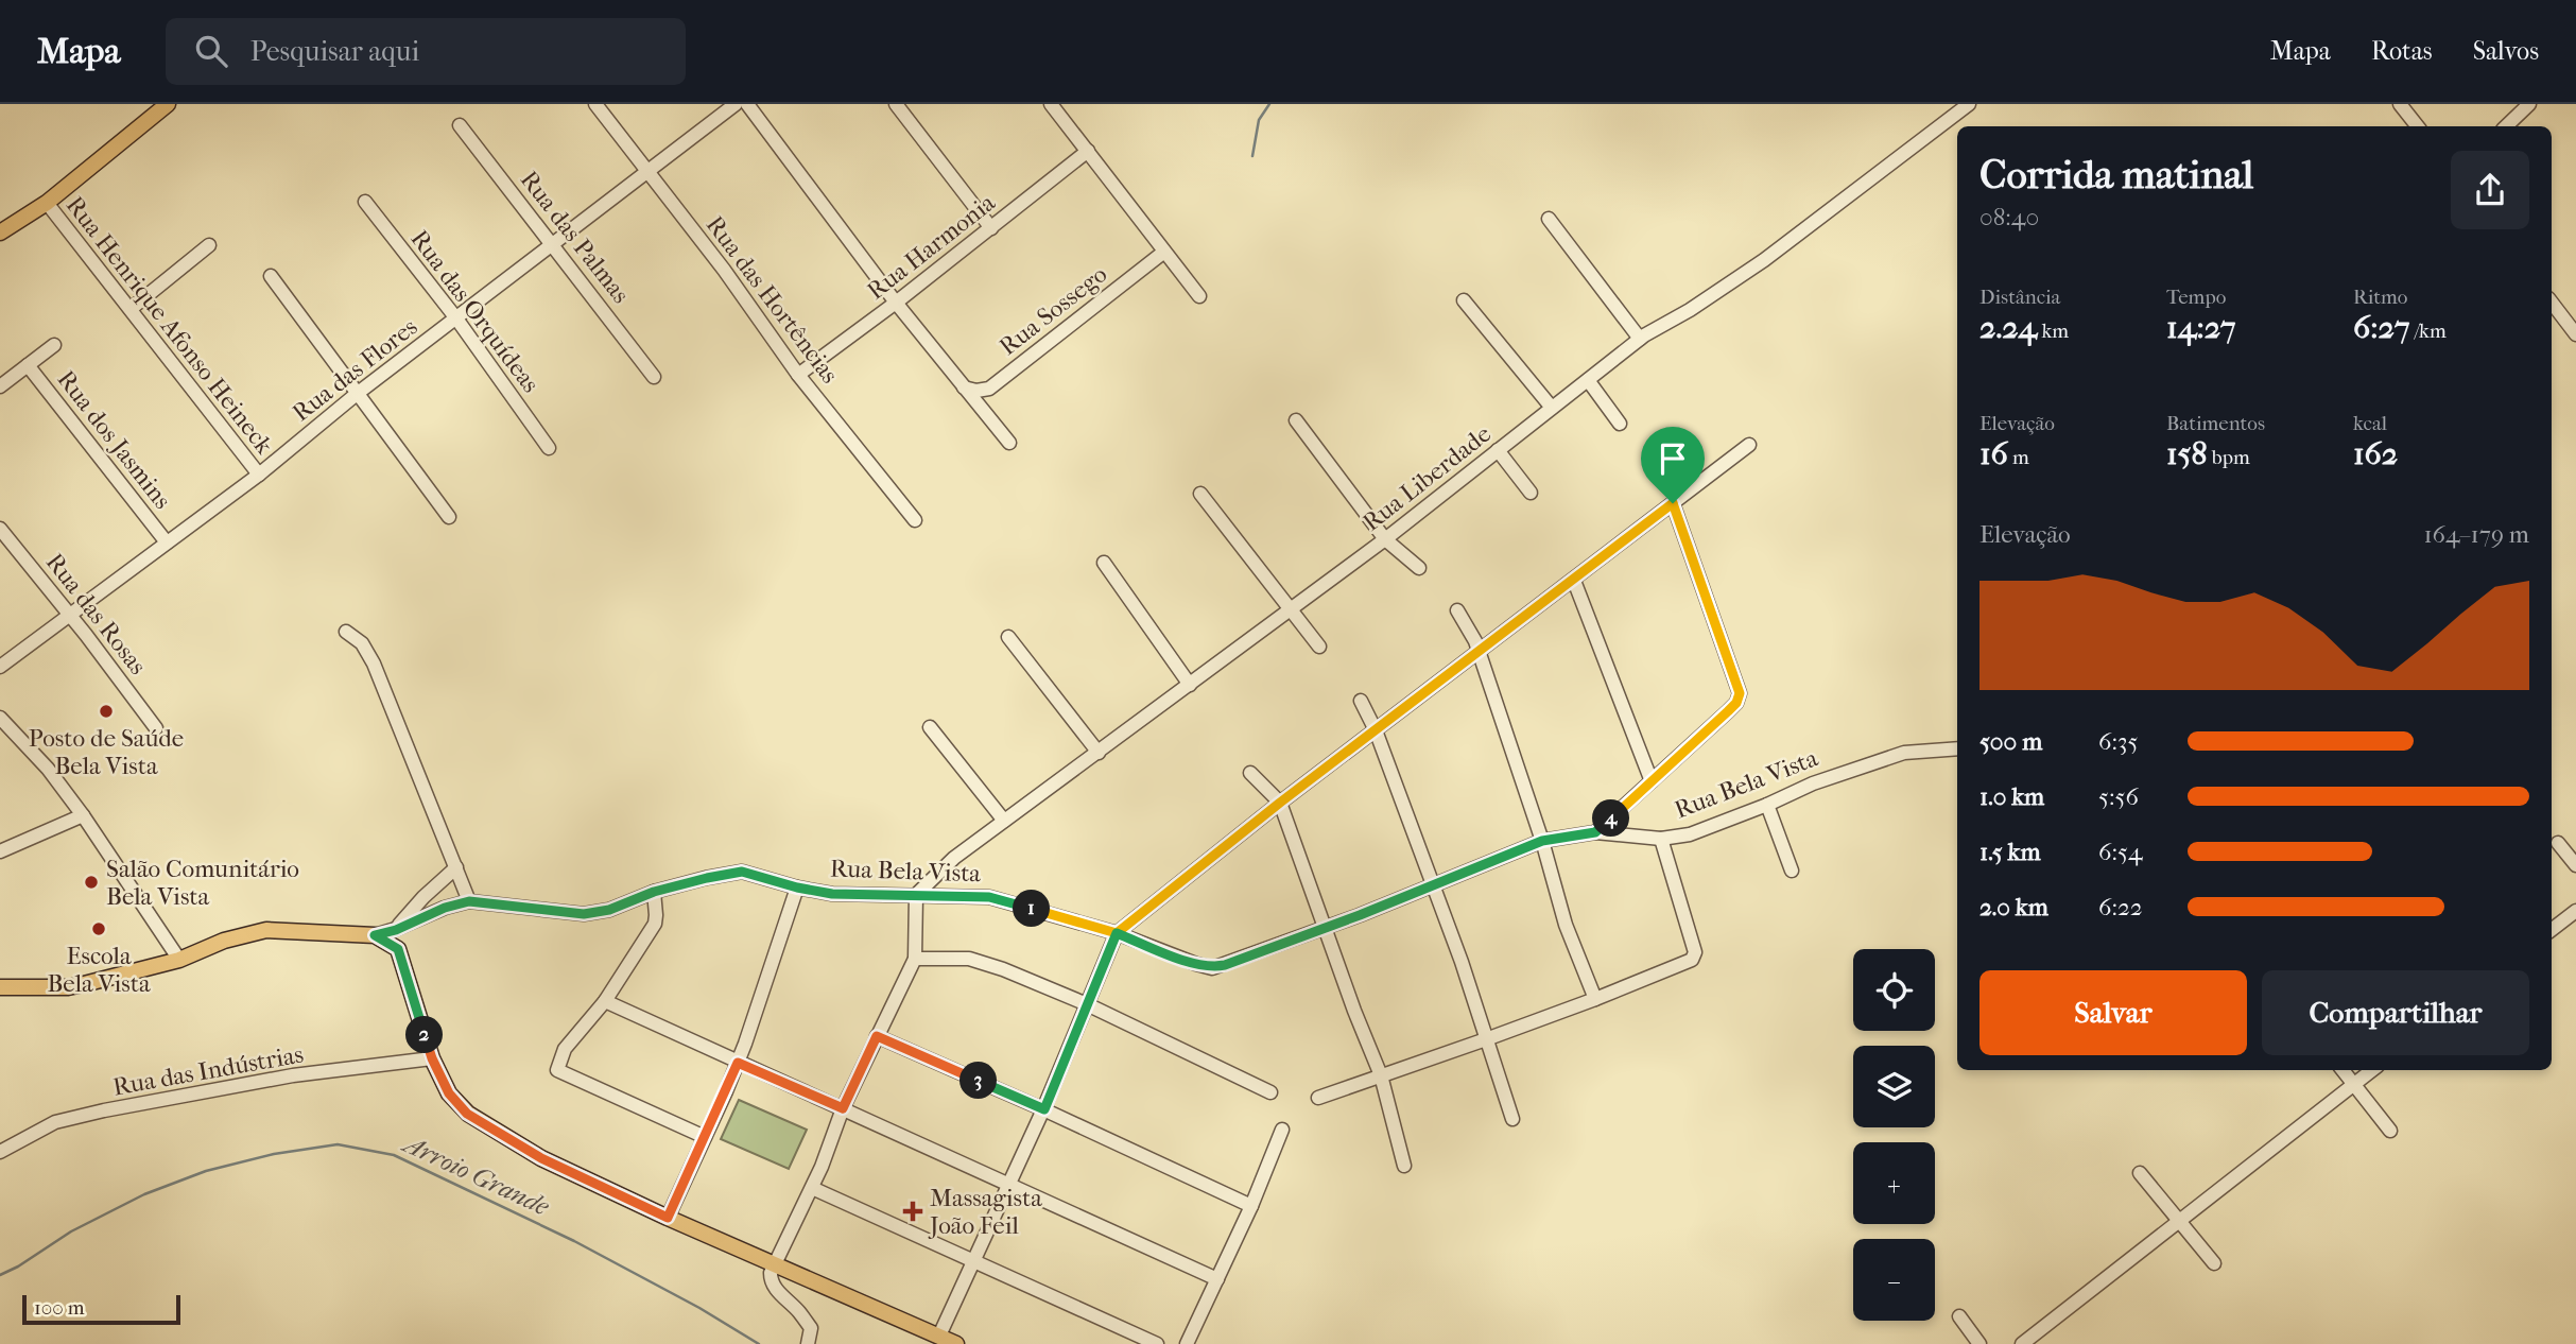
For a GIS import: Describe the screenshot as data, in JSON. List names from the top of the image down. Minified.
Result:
{"streets":{"main road":["Rua Bela Vista"],"street":["Rua das Palmas","Rua Harmonia","Rua das Hortências","Rua Sossego","Rua das Orquídeas","Rua Henrique Afonso Heineck","Rua das Flores","Rua dos Jasmins","Rua Liberdade","Rua das Rosas","Rua das Indústrias"]},"crossings":[["Rua das Palmas","Rua das Flores"],["Rua Harmonia","Rua das Hortências"],["Rua das Hortências","Rua das Flores"],["Rua das Orquídeas","Rua das Flores"],["Rua Henrique Afonso Heineck","Rua das Flores"],["Rua das Flores","Rua dos Jasmins"],["Rua das Flores","Rua das Rosas"],["Rua Liberdade","Rua Bela Vista"]],"water":["Arroio Grande"],"places":{"other":["Posto de Saúde Bela Vista","Salão Comunitário Bela Vista","Escola Bela Vista"],"health":["Massagista João Feil"]},"scale_bar":"100 m","page":{"header":"Mapa","search":"Pesquisar aqui","nav":["Mapa","Rotas","Salvos"],"heading":["Corrida matinal","08:40"],"stats":[["Distância","2.24 km"],["Tempo","14:27"],["Ritmo","6:27 /km"],["Elevação","16 m"],["Batimentos","158 bpm"],["kcal","162"]],"chart":["Elevação","164–179 m"],"list":[{"name":"500 m","note":"6:35"},{"name":"1.0 km","note":"5:56"},{"name":"1.5 km","note":"6:54"},{"name":"2.0 km","note":"6:22"}],"pins":["4","1","2","3"],"map_buttons":["+","−"],"buttons":["Salvar","Compartilhar"],"scale":"100 m"}}
